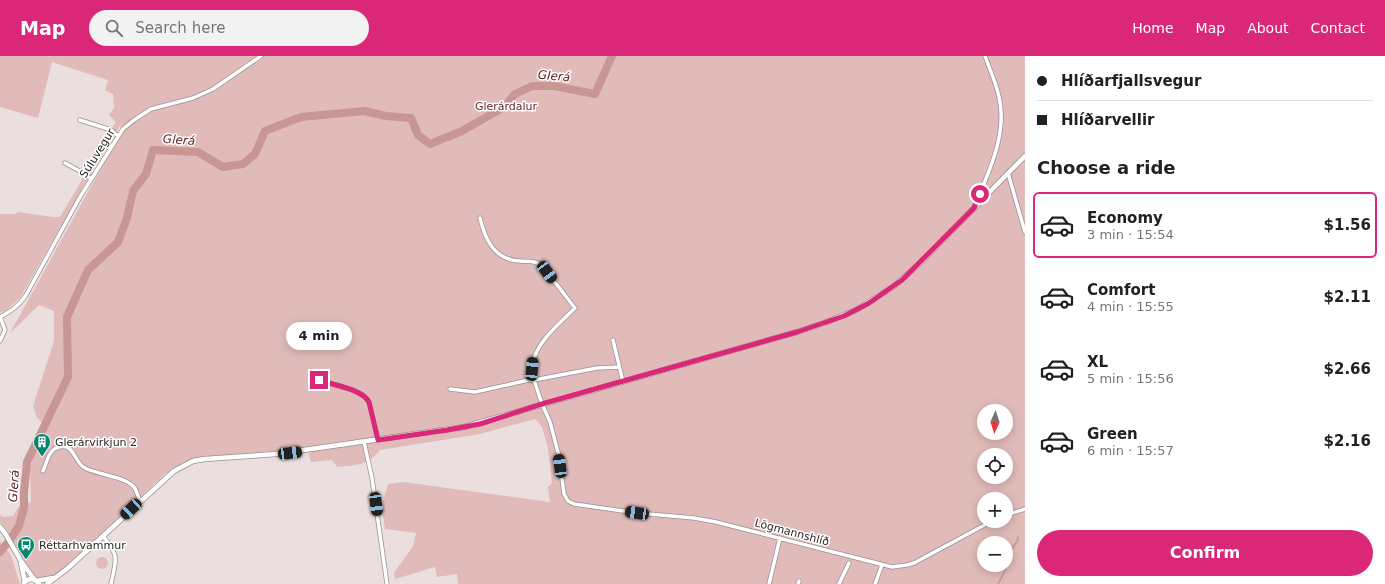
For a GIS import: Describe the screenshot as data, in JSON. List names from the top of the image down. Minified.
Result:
{"streets":{"street":["Súluvegur","Lögmannshlíð"]},"water":["Glerá"],"parks":["Glerárdalur"],"places":{"building":["Glerárvirkjun 2"],"bus stop":["Réttarhvammur"]},"north":"bottom","page":{"header":"Map","search":"Search here","nav":["Home","Map","About","Contact"],"banner":["Hlíðarfjallsvegur","Hlíðarvellir"],"heading":"Choose a ride","list":[{"name":"Economy","note":"3 min · 15:54","value":"$1.56"},{"name":"Comfort","note":"4 min · 15:55","value":"$2.11"},{"name":"XL","note":"5 min · 15:56","value":"$2.66"},{"name":"Green","note":"6 min · 15:57","value":"$2.16"}],"bubble":"4 min","map_buttons":["+","−"],"buttons":"Confirm"}}
